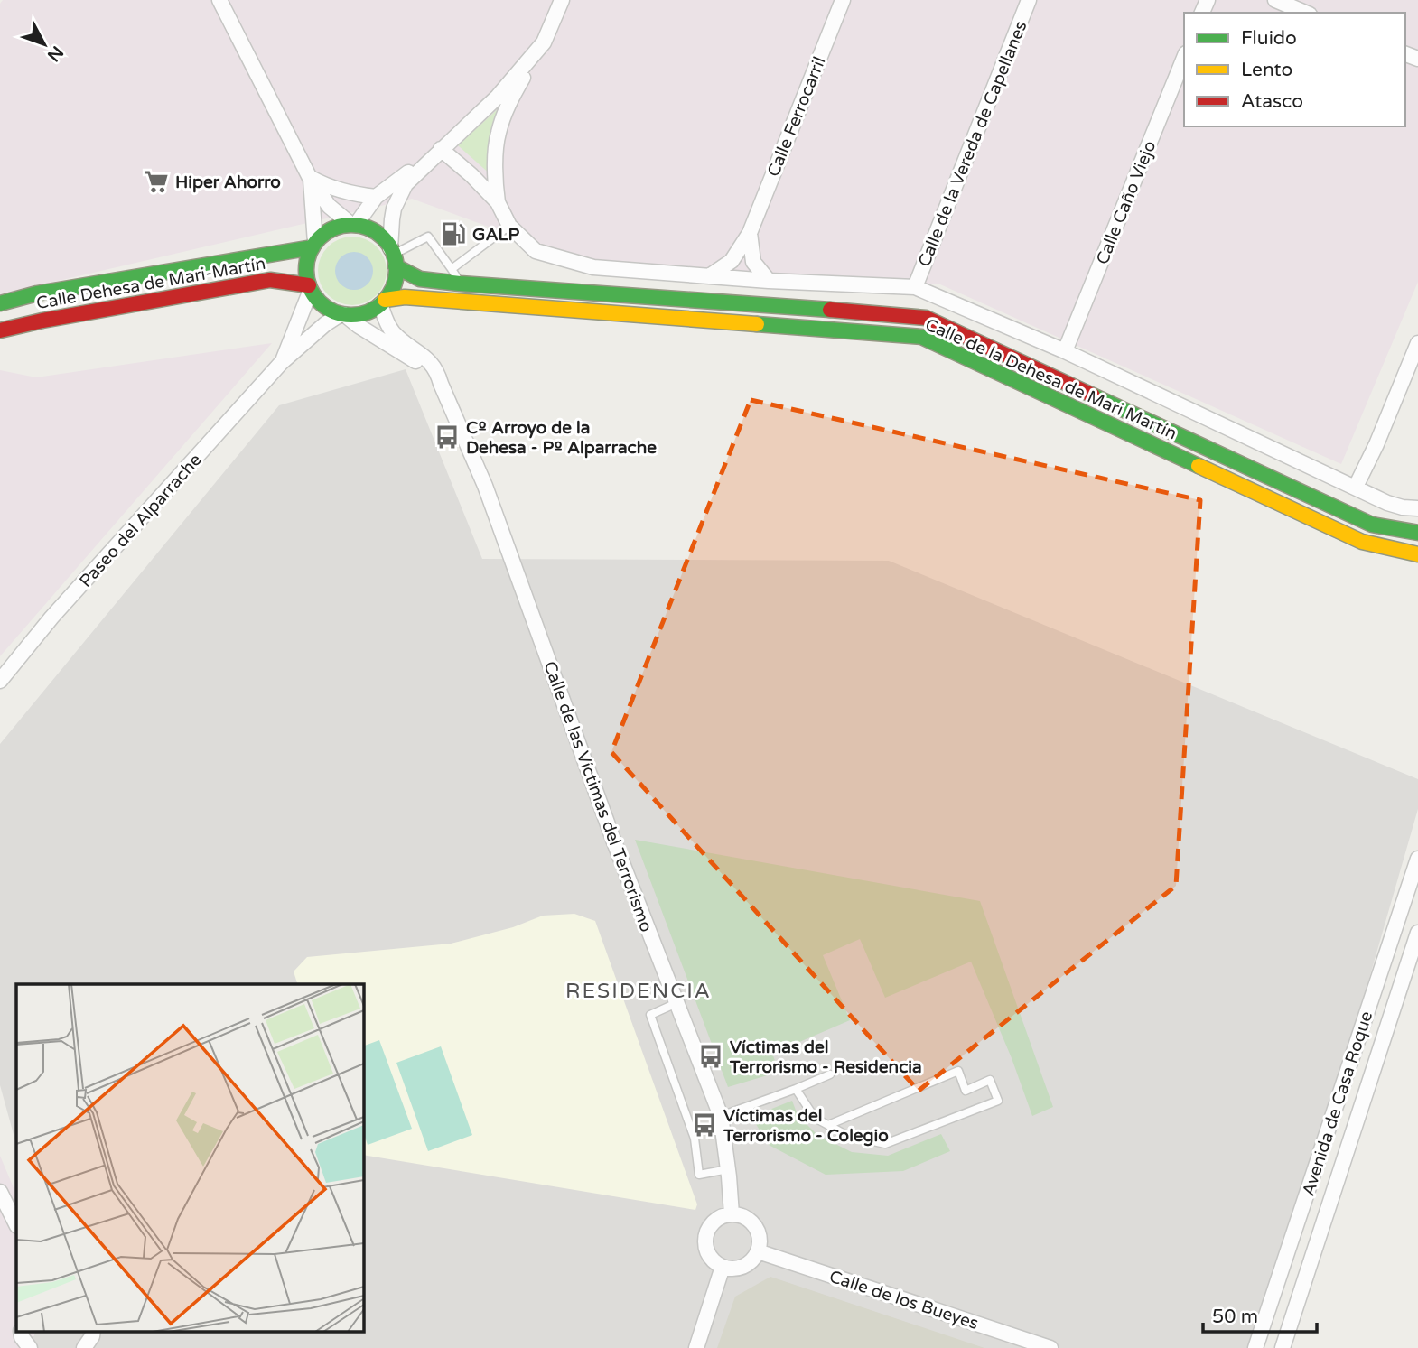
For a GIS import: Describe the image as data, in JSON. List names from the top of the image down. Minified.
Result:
{"streets":{"street":["Calle Ferrocarril","Calle de la Vereda de Capellanes","Calle Caño Viejo","Calle Dehesa de Mari-Martín","Calle de la Dehesa de Mari Martín","Paseo del Alparrache","Calle de las Víctimas del Terrorismo","Avenida de Casa Roque","Calle de los Bueyes"]},"crossings":[["Calle Dehesa de Mari-Martín","Calle de la Dehesa de Mari Martín"],["Calle Dehesa de Mari-Martín","Paseo del Alparrache"],["Calle Dehesa de Mari-Martín","Calle de las Víctimas del Terrorismo"],["Calle de la Dehesa de Mari Martín","Paseo del Alparrache"],["Calle de la Dehesa de Mari Martín","Calle de las Víctimas del Terrorismo"],["Paseo del Alparrache","Calle de las Víctimas del Terrorismo"],["Calle de las Víctimas del Terrorismo","Calle de los Bueyes"]],"districts":["RESIDENCIA"],"places":{"supermarket":["Hiper Ahorro"],"fuel station":["GALP"],"bus stop":["Cº Arroyo de la Dehesa - Pº Alparrache","Víctimas del Terrorismo - Residencia","Víctimas del Terrorismo - Colegio"]},"legend":["Fluido","Lento","Atasco"],"scale_bar":"50 m","north":"bottom right"}
